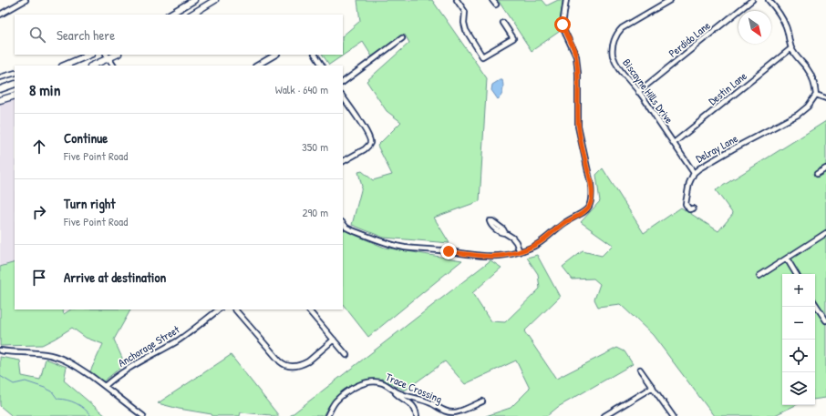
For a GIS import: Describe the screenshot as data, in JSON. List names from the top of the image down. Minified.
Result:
{"streets":{"street":["Perdido Lane","Destin Lane","Biscayne Hills Drive","Delray Lane","Anchorage Street","Trace Crossing"]},"crossings":[["Perdido Lane","Biscayne Hills Drive"],["Destin Lane","Biscayne Hills Drive"],["Biscayne Hills Drive","Delray Lane"]],"north":"bottom right","page":{"search":"Search here","heading":["8 min","Walk · 640 m"],"list":[["Continue","Five Point Road","350 m"],["Turn right","Five Point Road","290 m"],"Arrive at destination"],"map_buttons":["+","−"]}}
